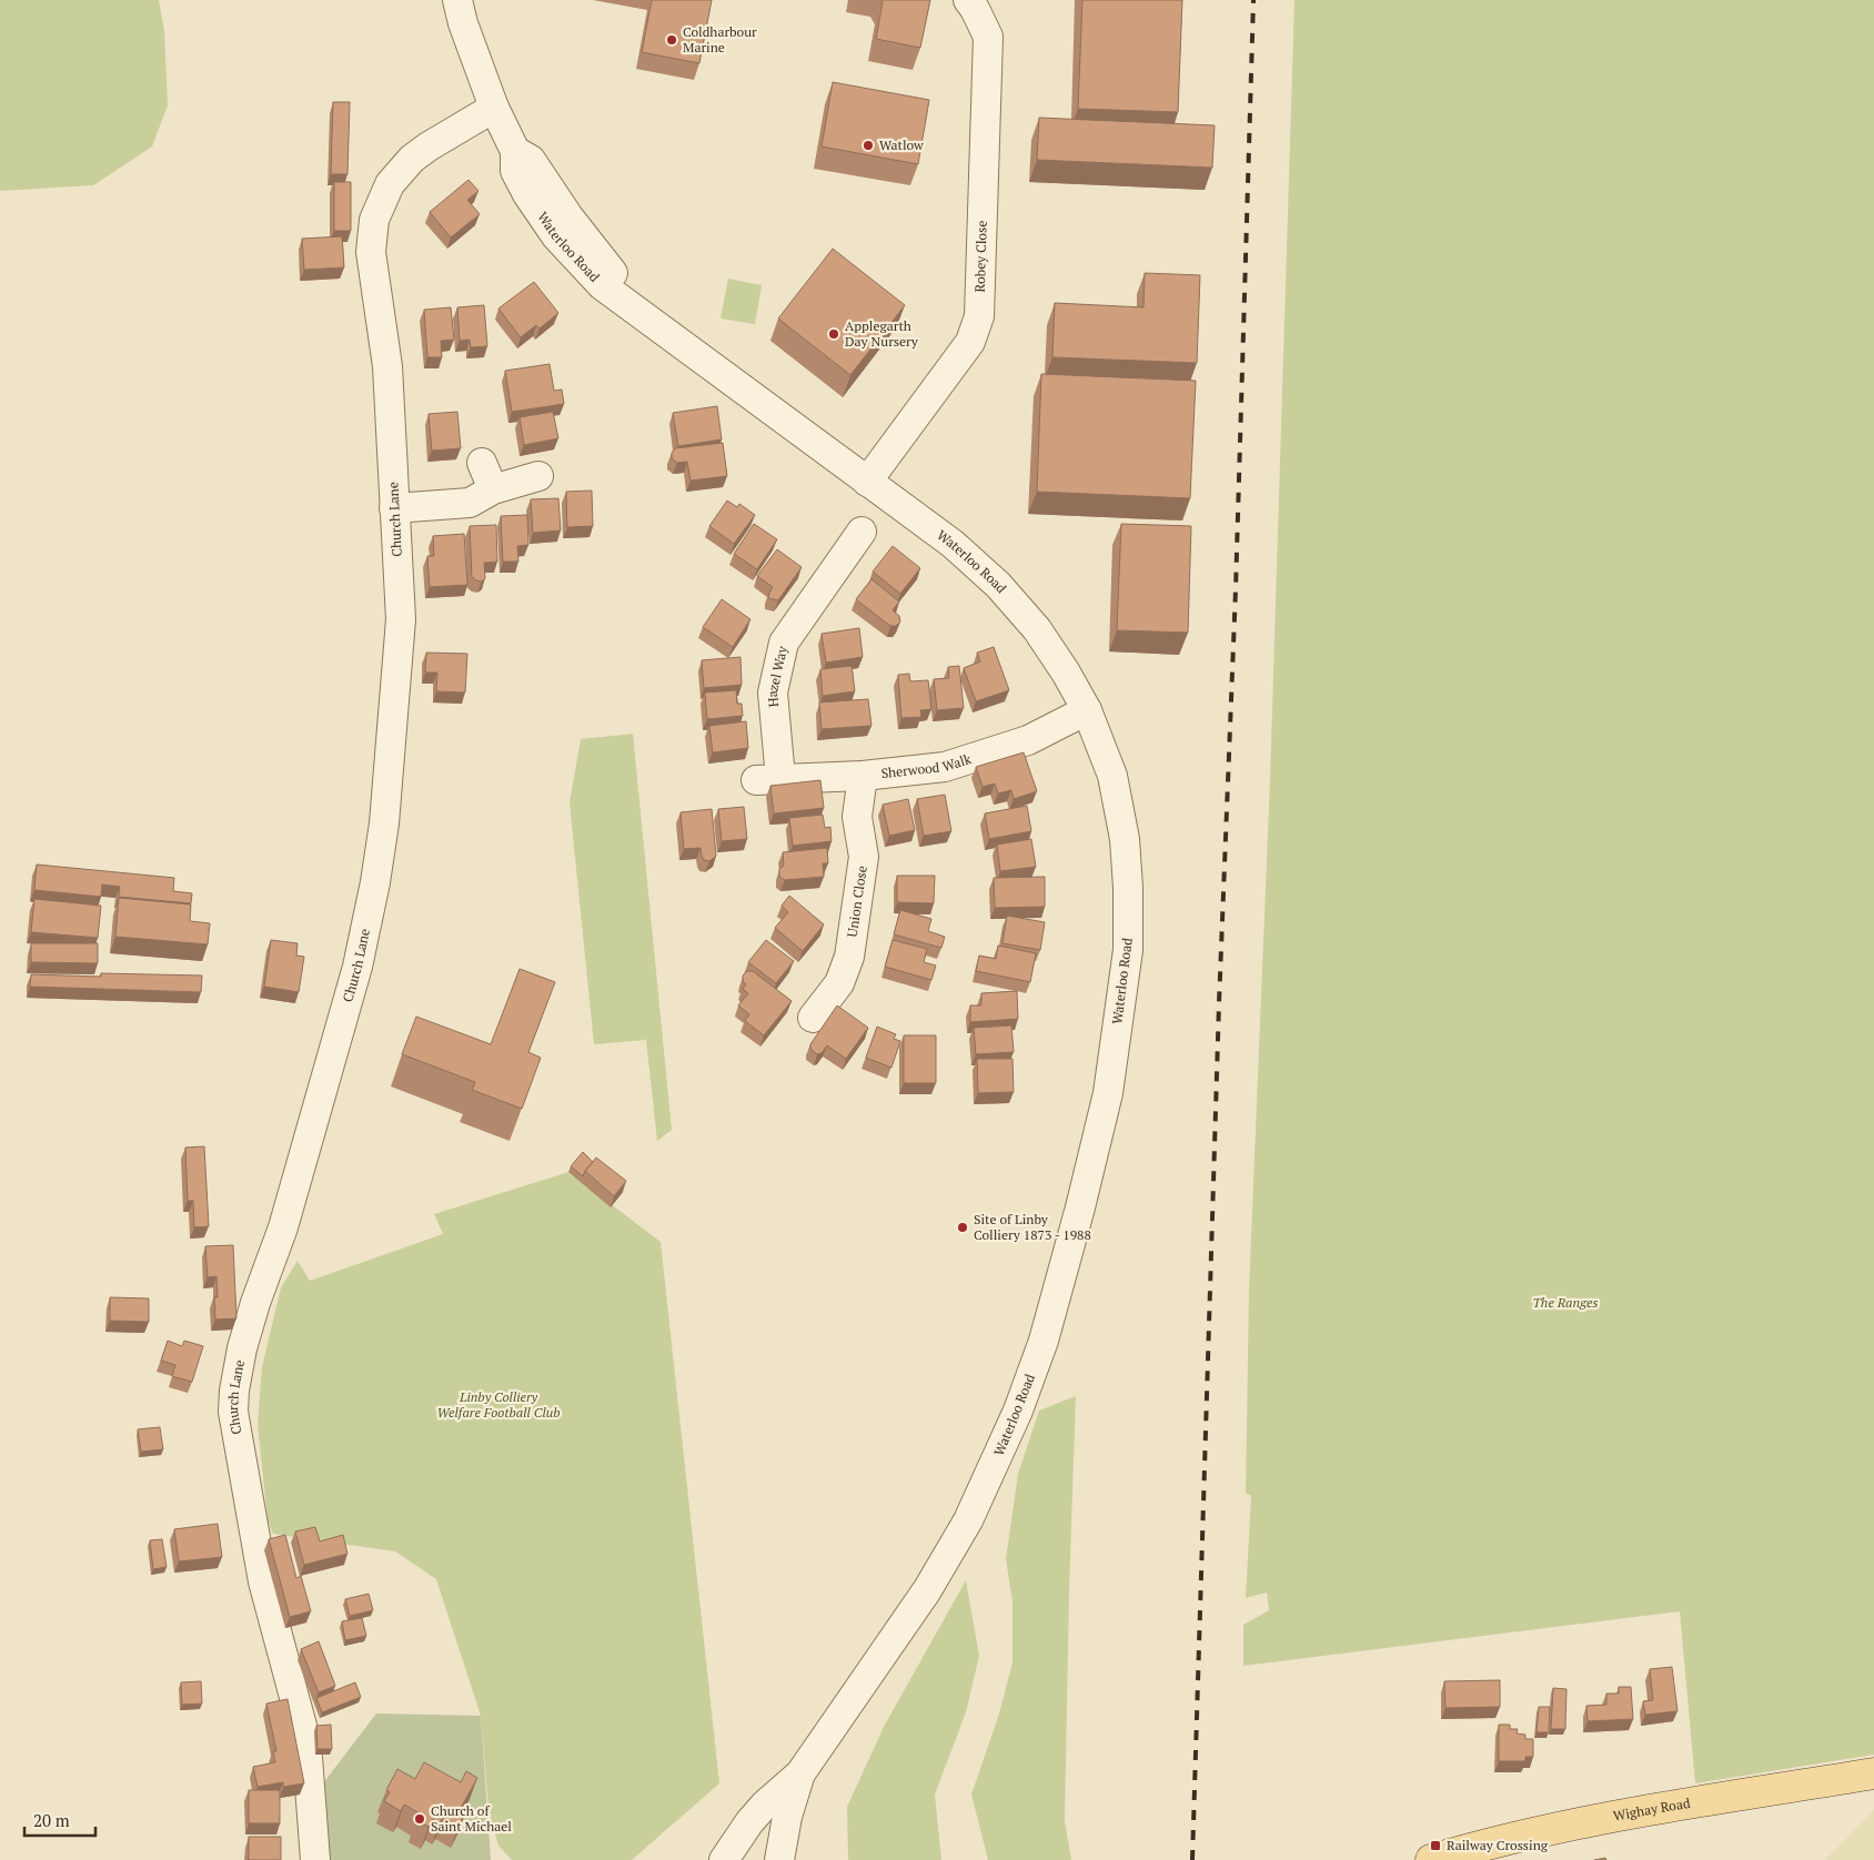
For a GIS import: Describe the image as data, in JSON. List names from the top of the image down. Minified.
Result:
{"streets":{"main road":["Wighay Road"],"street":["Waterloo Road","Robey Close","Church Lane","Hazel Way","Sherwood Walk","Union Close"]},"crossings":[["Waterloo Road","Robey Close"],["Waterloo Road","Church Lane"],["Waterloo Road","Sherwood Walk"],["Hazel Way","Sherwood Walk"],["Sherwood Walk","Union Close"]],"parks":["The Ranges","Linby Colliery Welfare Football Club"],"places":{"other":["Coldharbour Marine","Watlow","Applegarth Day Nursery","Site of Linby Colliery 1873 - 1988","Church of Saint Michael"],"transit":["Railway Crossing"]},"scale_bar":"20 m"}
